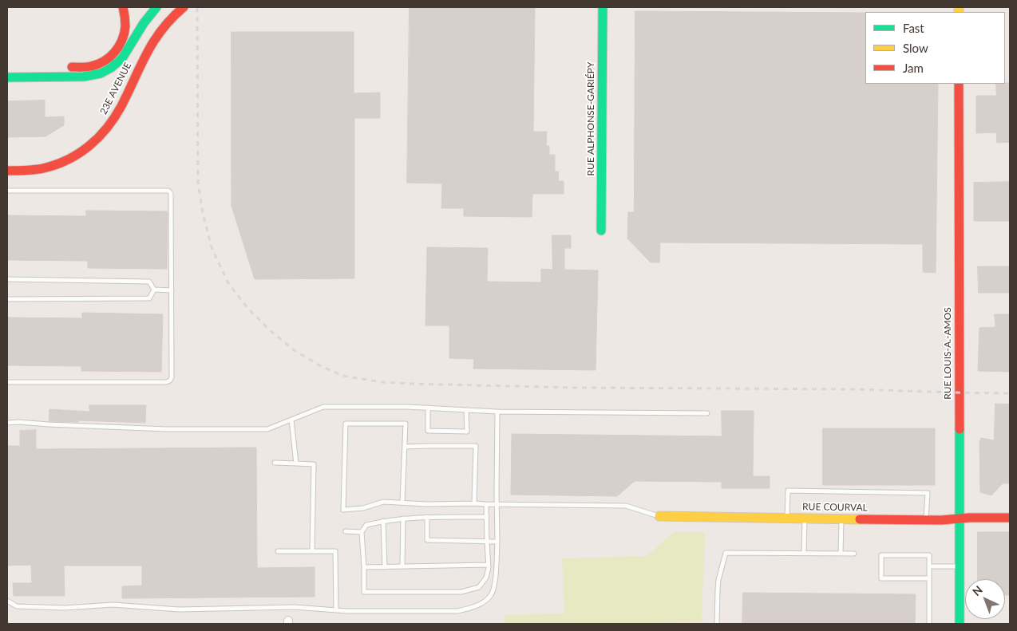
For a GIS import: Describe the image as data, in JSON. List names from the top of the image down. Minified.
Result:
{"streets":{"main road":["23E AVENUE","RUE ALPHONSE-GARIÉPY","RUE LOUIS-A.-AMOS","RUE COURVAL"]},"crossings":[["RUE LOUIS-A.-AMOS","RUE COURVAL"]],"legend":["Fast","Slow","Jam"],"north":"top left"}
